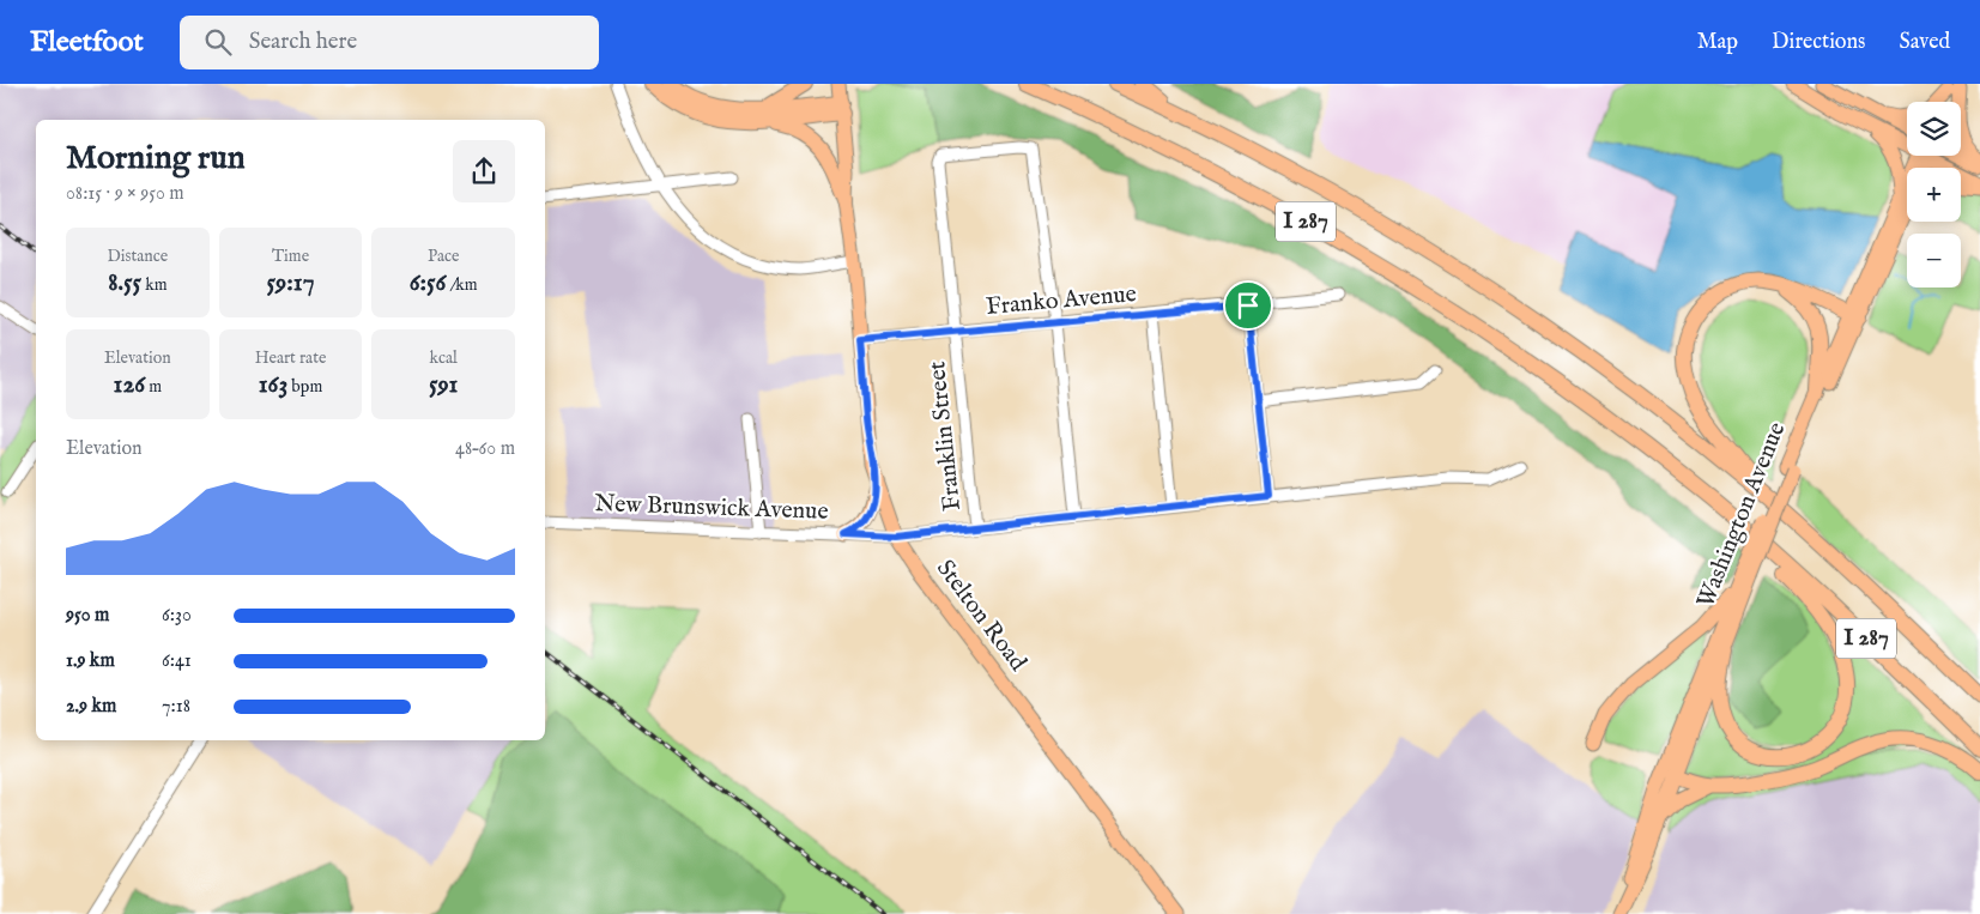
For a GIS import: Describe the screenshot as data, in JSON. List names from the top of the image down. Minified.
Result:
{"streets":{"highway":["I 287"],"main road":["Washington Avenue","Stelton Road"],"street":["Franko Avenue","Franklin Street","New Brunswick Avenue"]},"crossings":[["Franko Avenue","Franklin Street"],["Franko Avenue","Stelton Road"],["Franklin Street","New Brunswick Avenue"],["New Brunswick Avenue","Stelton Road"]],"page":{"header":"Fleetfoot","search":"Search here","nav":["Map","Directions","Saved"],"map_buttons":["+","−"],"heading":["Morning run","08:15 · 9 × 950 m"],"stats":[["Distance","8.55 km"],["Time","59:17"],["Pace","6:56 /km"],["Elevation","126 m"],["Heart rate","163 bpm"],["kcal","591"]],"chart":["Elevation","48–60 m"],"list":[{"name":"950 m","note":"6:30"},{"name":"1.9 km","note":"6:41"},{"name":"2.9 km","note":"7:18"}]}}
